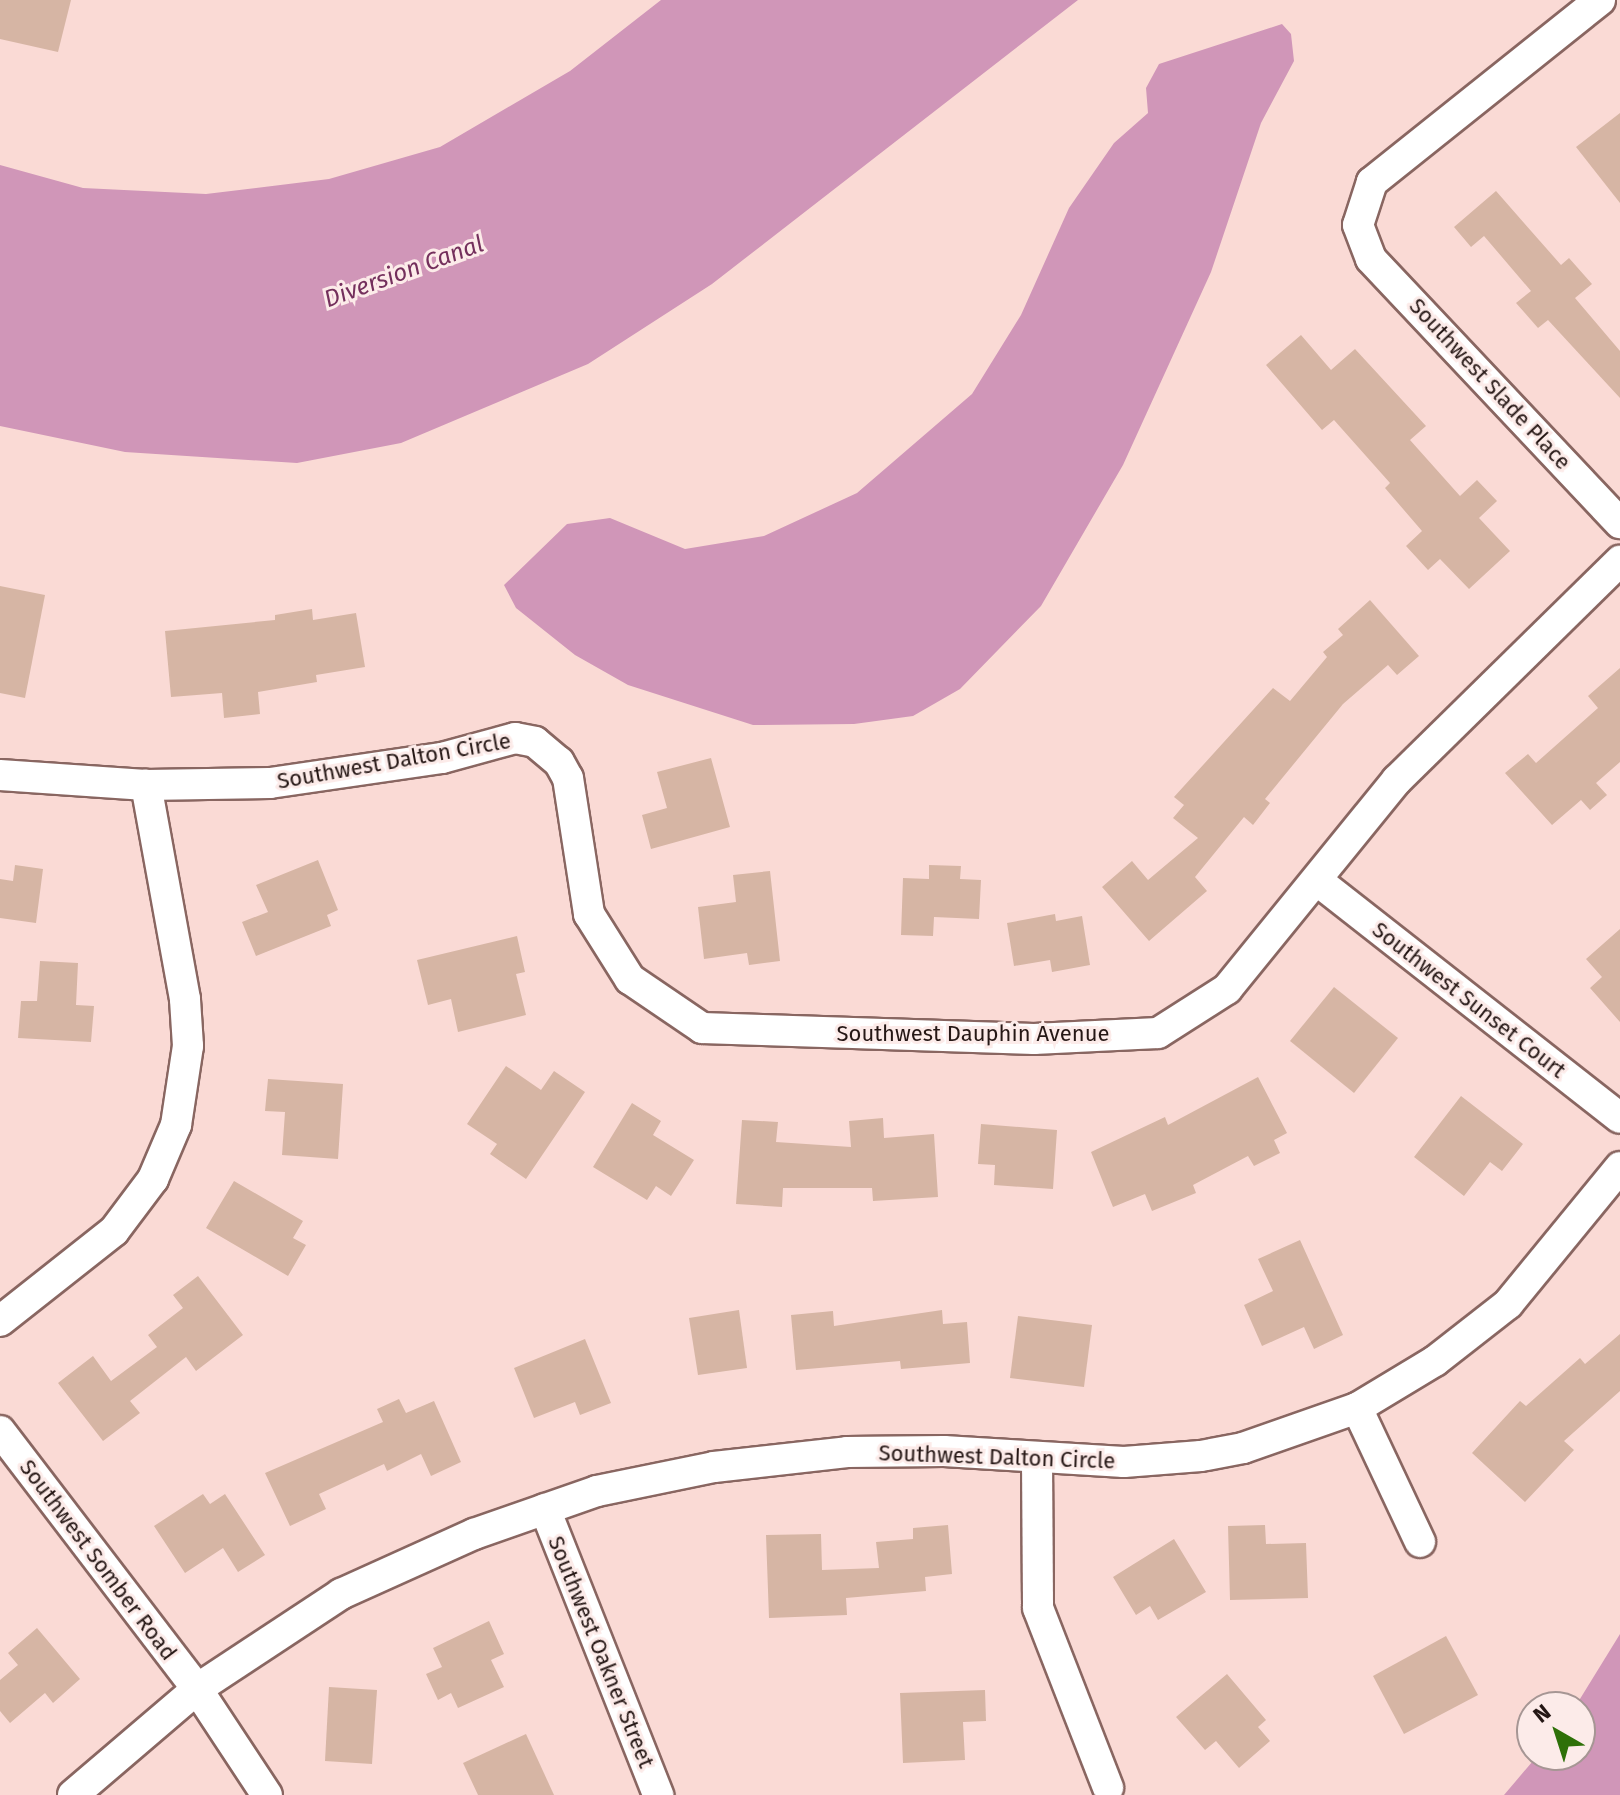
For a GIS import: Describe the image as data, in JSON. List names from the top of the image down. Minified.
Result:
{"streets":{"street":["Southwest Slade Place","Southwest Dalton Circle","Southwest Sunset Court","Southwest Dauphin Avenue","Southwest Somber Road","Southwest Oakner Street"]},"crossings":[["Southwest Dalton Circle","Southwest Dauphin Avenue"],["Southwest Dalton Circle","Southwest Somber Road"],["Southwest Dalton Circle","Southwest Oakner Street"],["Southwest Sunset Court","Southwest Dauphin Avenue"]],"water":["Diversion Canal"],"north":"top left"}
